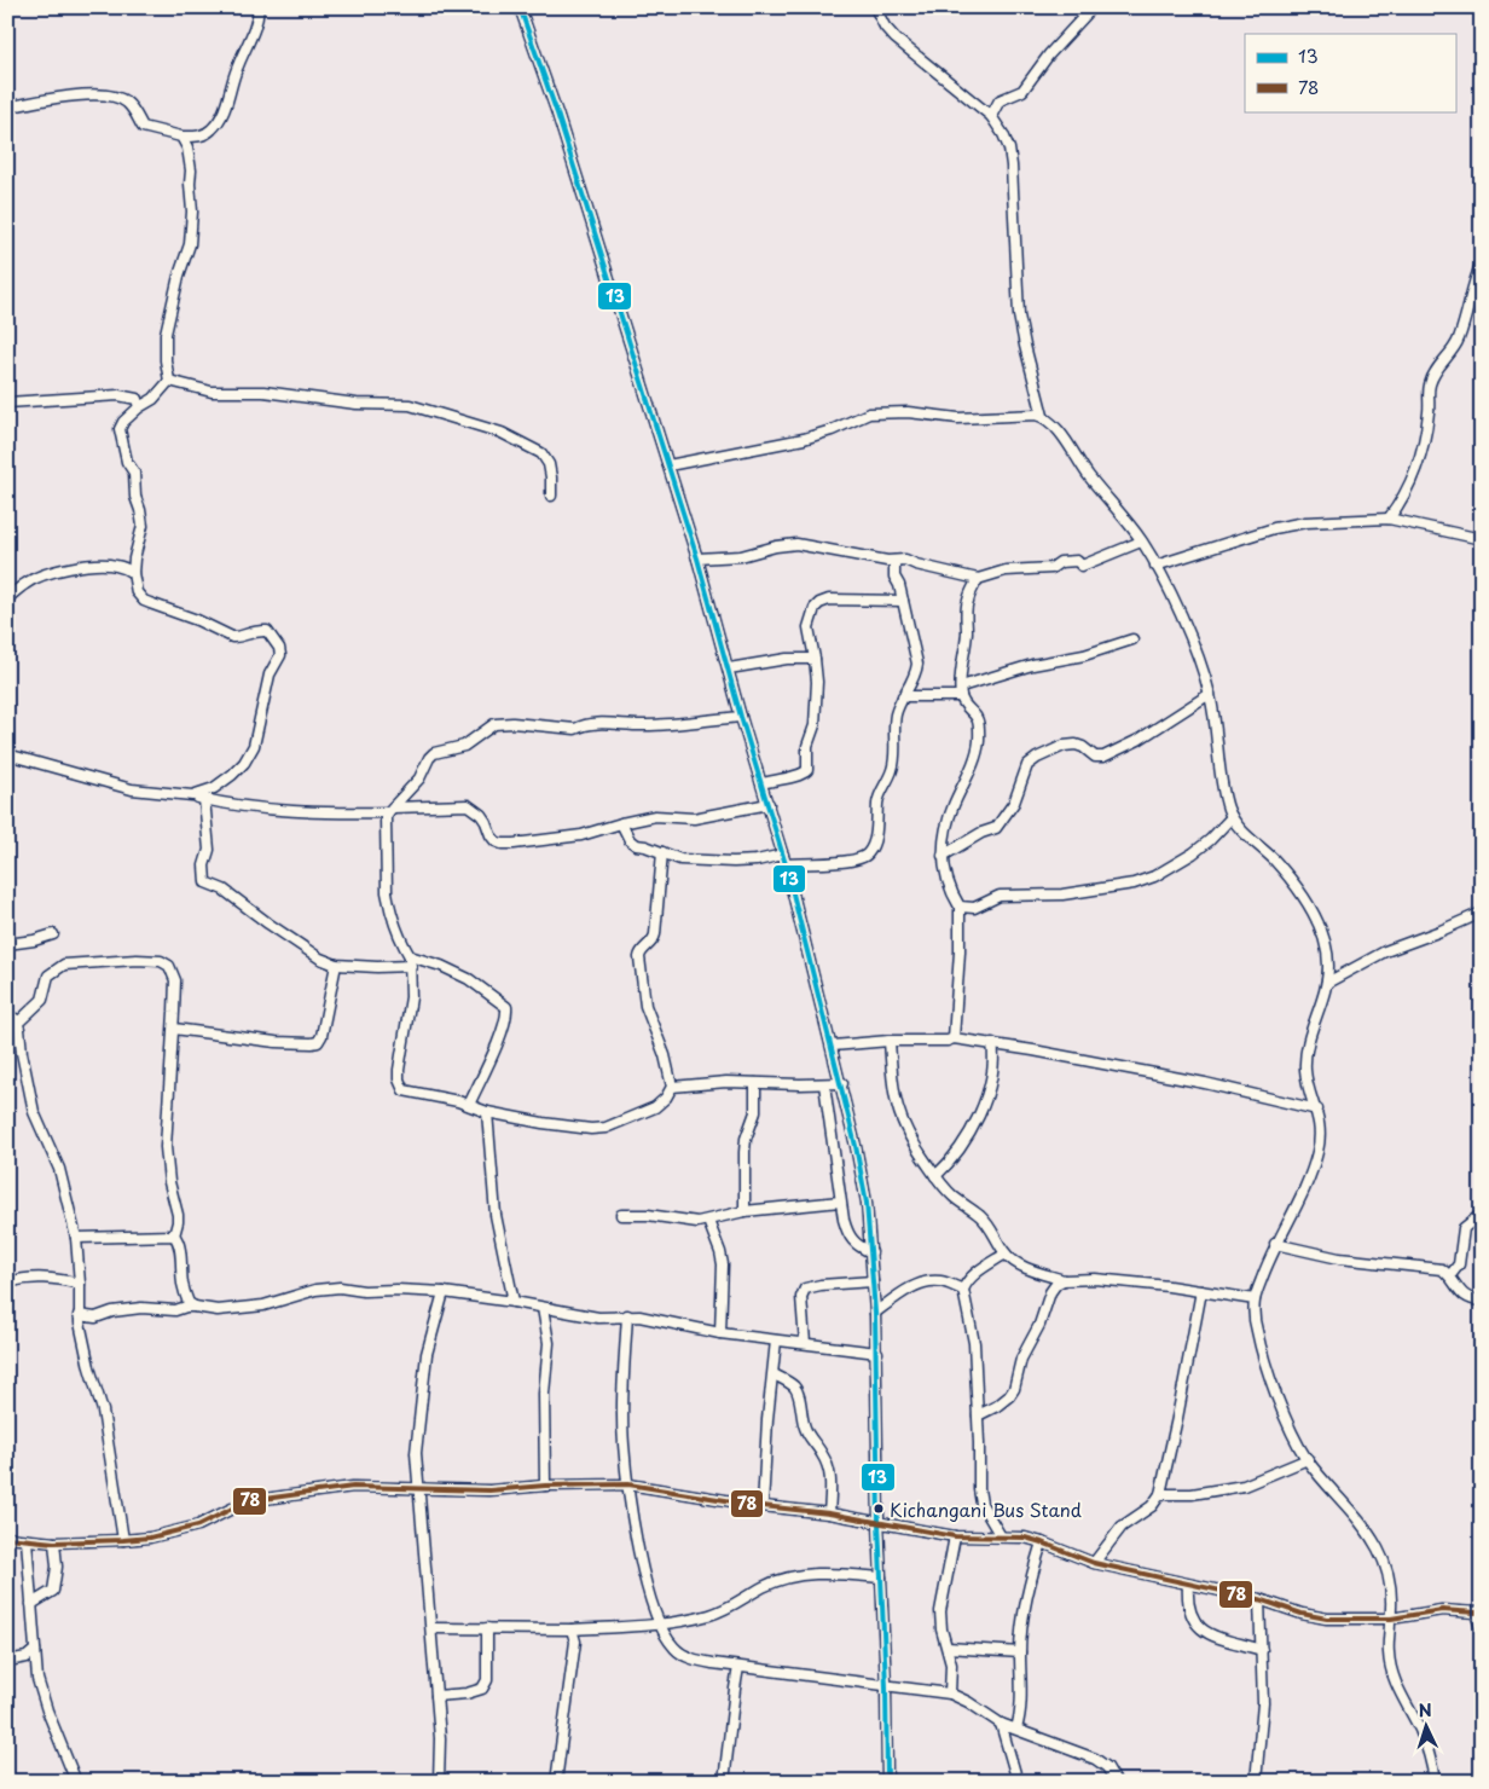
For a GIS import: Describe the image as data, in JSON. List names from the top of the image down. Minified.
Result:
{"places":["Kichangani Bus Stand"],"lines":["transit line 13","transit line 78"],"legend":["13","78"],"north":"top"}
